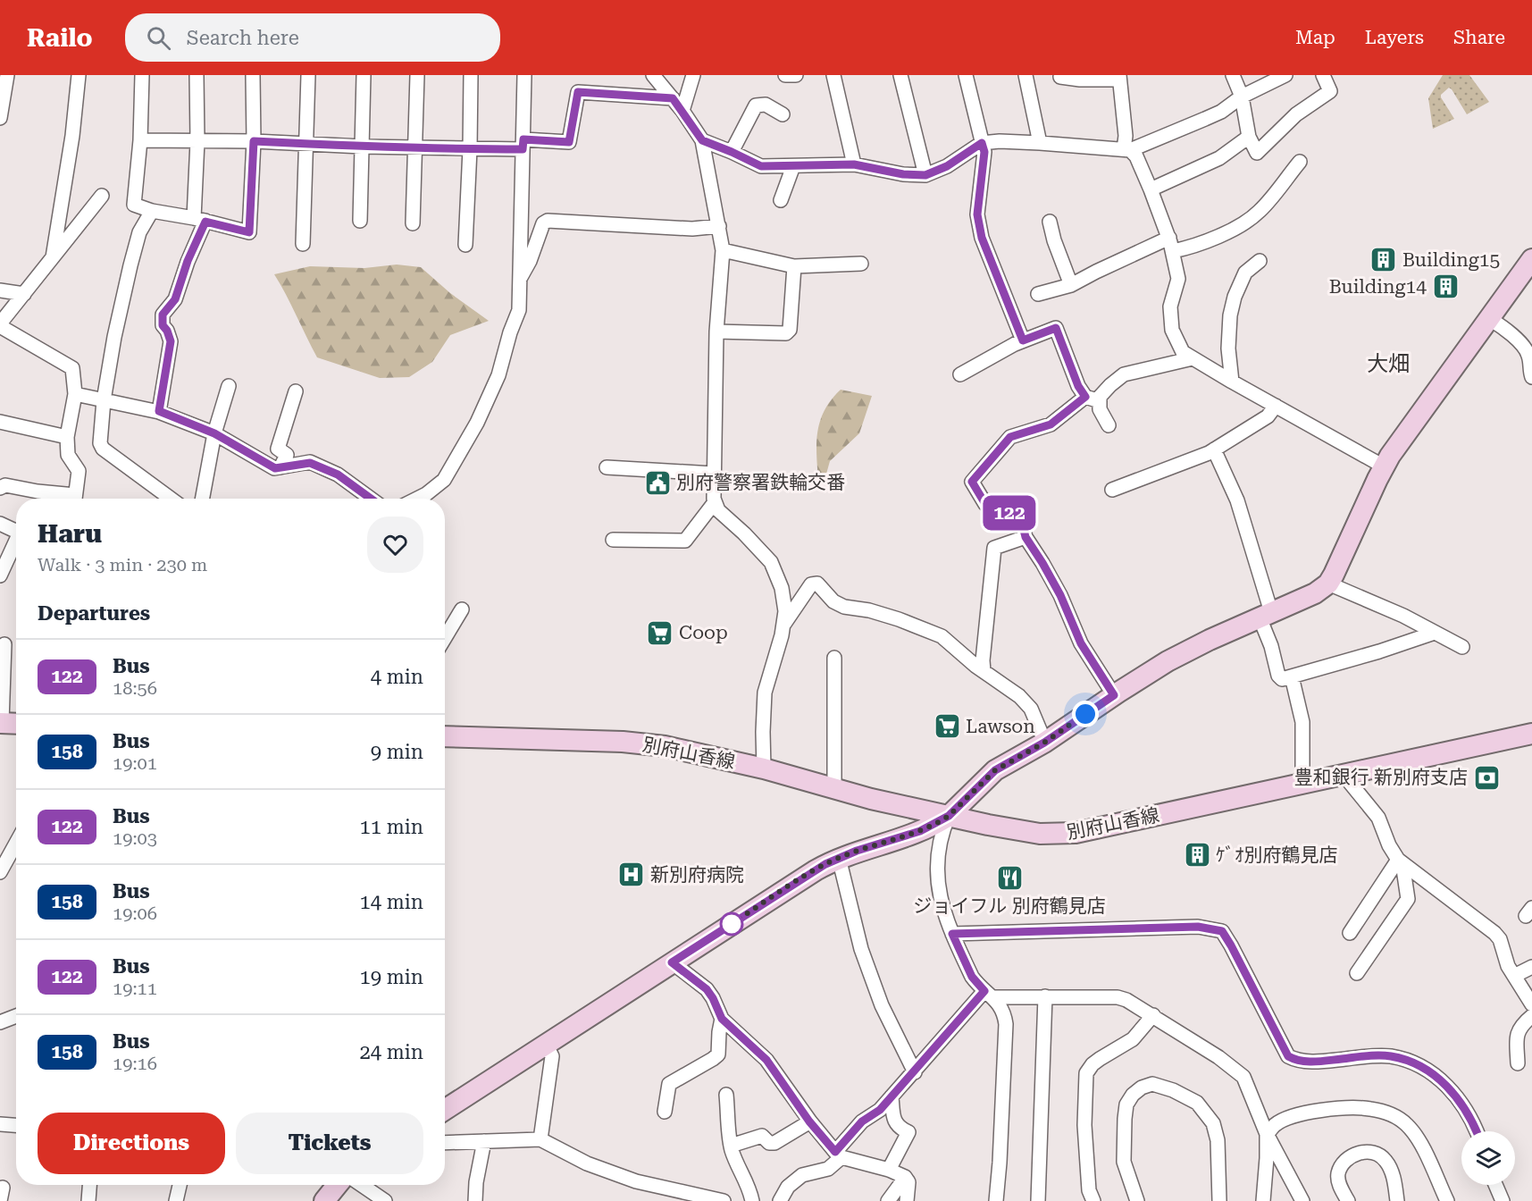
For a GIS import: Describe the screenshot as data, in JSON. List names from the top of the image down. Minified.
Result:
{"streets":{"street":["別府山香線"]},"districts":["大畑"],"places":{"building":["Building15","Building14","ｹﾞｵ別府鶴見店"],"public building":["別府警察署鉄輪交番"],"supermarket":["Coop","Lawson"],"bank":["豊和銀行 新別府支店"],"hospital":["新別府病院"],"restaurant":["ジョイフル 別府鶴見店"]},"lines":["bus line 122"],"page":{"header":"Railo","search":"Search here","nav":["Map","Layers","Share"],"on_map":"122","heading":[["Haru","Walk · 3 min · 230 m"],"Departures"],"list":[{"mark":"122","name":"Bus","note":"18:56","value":"4 min"},{"mark":"158","name":"Bus","note":"19:01","value":"9 min"},{"mark":"122","name":"Bus","note":"19:03","value":"11 min"},{"mark":"158","name":"Bus","note":"19:06","value":"14 min"},{"mark":"122","name":"Bus","note":"19:11","value":"19 min"},{"mark":"158","name":"Bus","note":"19:16","value":"24 min"}],"buttons":["Directions","Tickets"]}}
